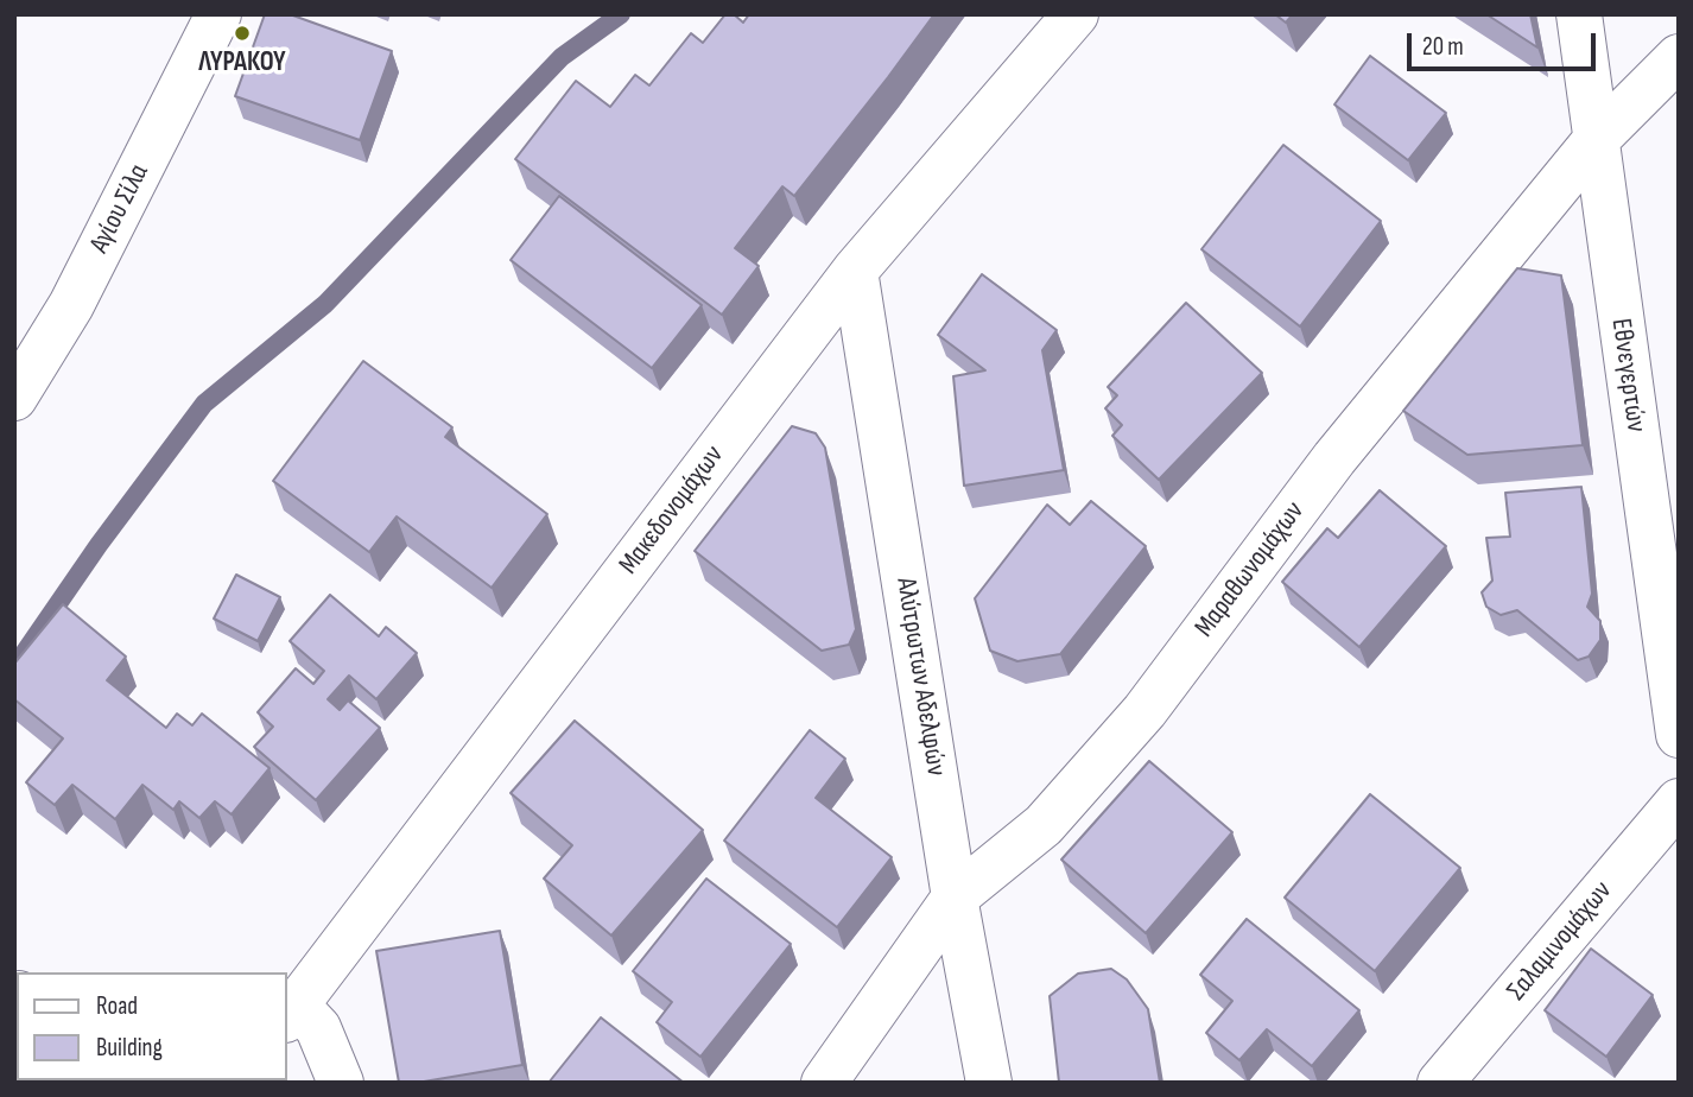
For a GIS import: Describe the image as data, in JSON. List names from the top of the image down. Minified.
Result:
{"streets":{"street":["Αγίου Σίλα","Εθνεγερτών","Μακεδονομάχων","Μαραθωνομάχων","Αλύτρωτων Αδελφών","Σαλαμινομάχων"]},"crossings":[["Εθνεγερτών","Μαραθωνομάχων"],["Μακεδονομάχων","Αλύτρωτων Αδελφών"],["Μαραθωνομάχων","Αλύτρωτων Αδελφών"]],"places":["ΛΥΡΑΚΟΥ"],"legend":["Road","Building"],"scale_bar":"20 m"}
